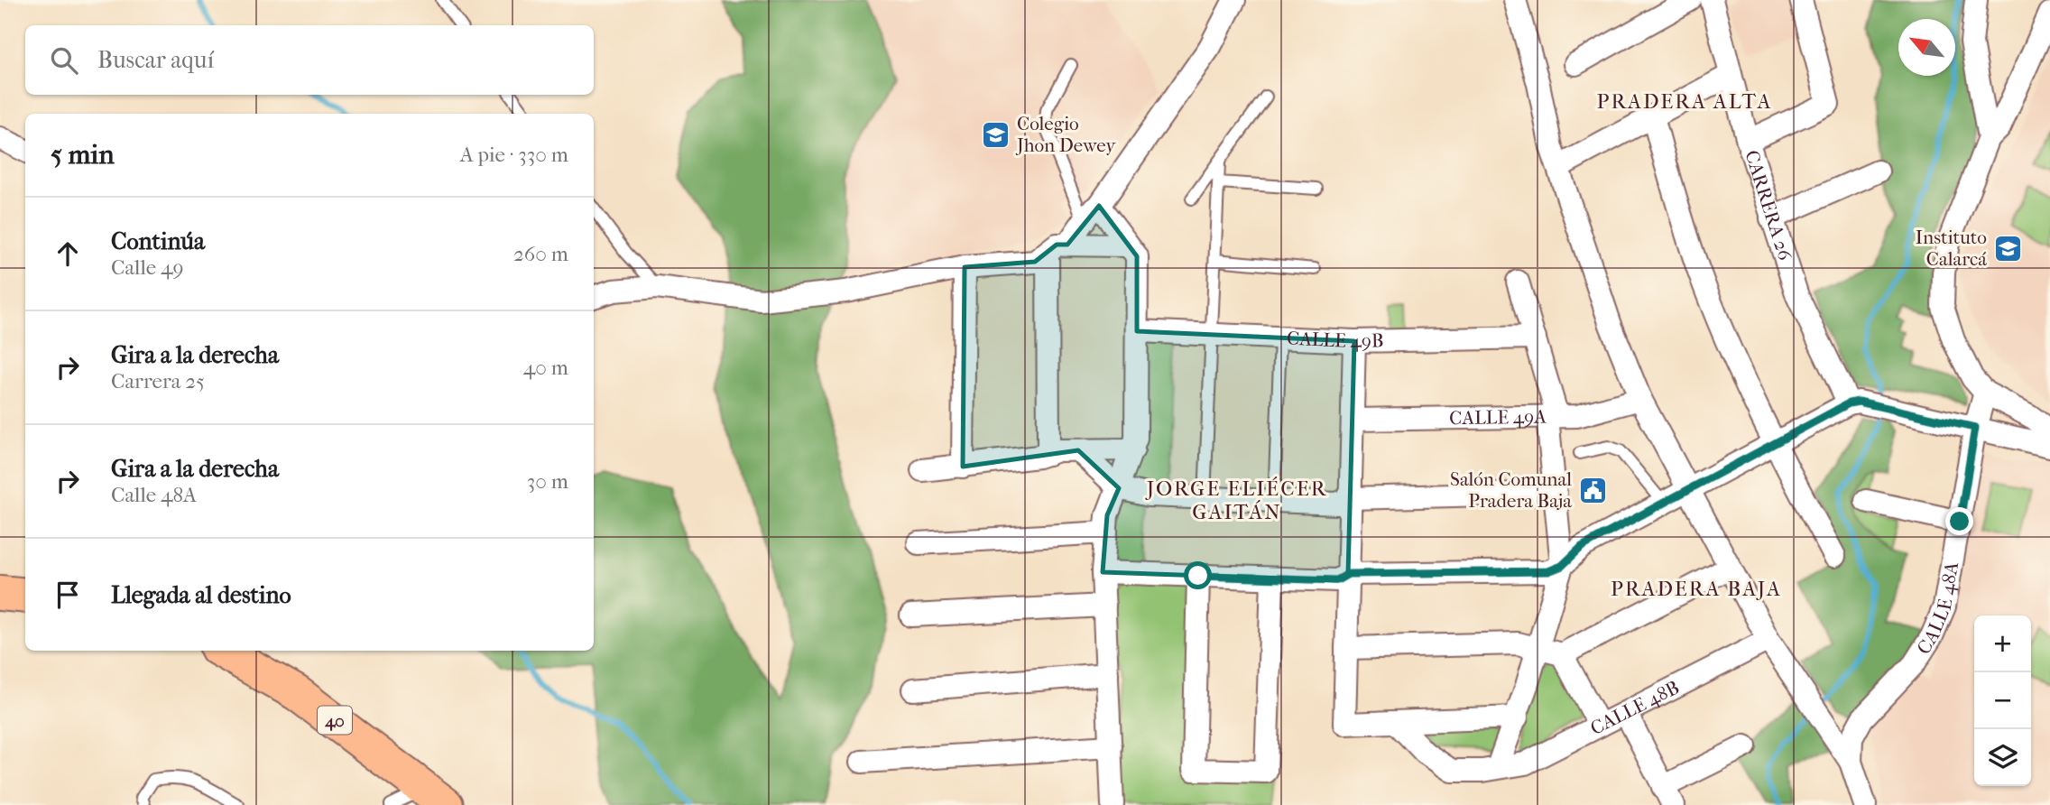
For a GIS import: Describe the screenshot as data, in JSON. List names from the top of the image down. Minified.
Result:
{"streets":{"highway":["40"],"street":["CARRERA 26","CALLE 49B","CALLE 49A","CALLE 48A","CALLE 48B"]},"districts":["PRADERA ALTA","JORGE ELIÉCER GAITÁN","PRADERA BAJA"],"places":{"school or university":["Colegio Jhon Dewey","Instituto Calarcá"],"public building":["Salón Comunal Pradera Baja"]},"north":"top left","page":{"search":"Buscar aquí","heading":["5 min","A pie · 330 m"],"list":[["Continúa","Calle 49","260 m"],["Gira a la derecha","Carrera 25","40 m"],["Gira a la derecha","Calle 48A","30 m"],"Llegada al destino"],"map_buttons":["+","−"]}}
